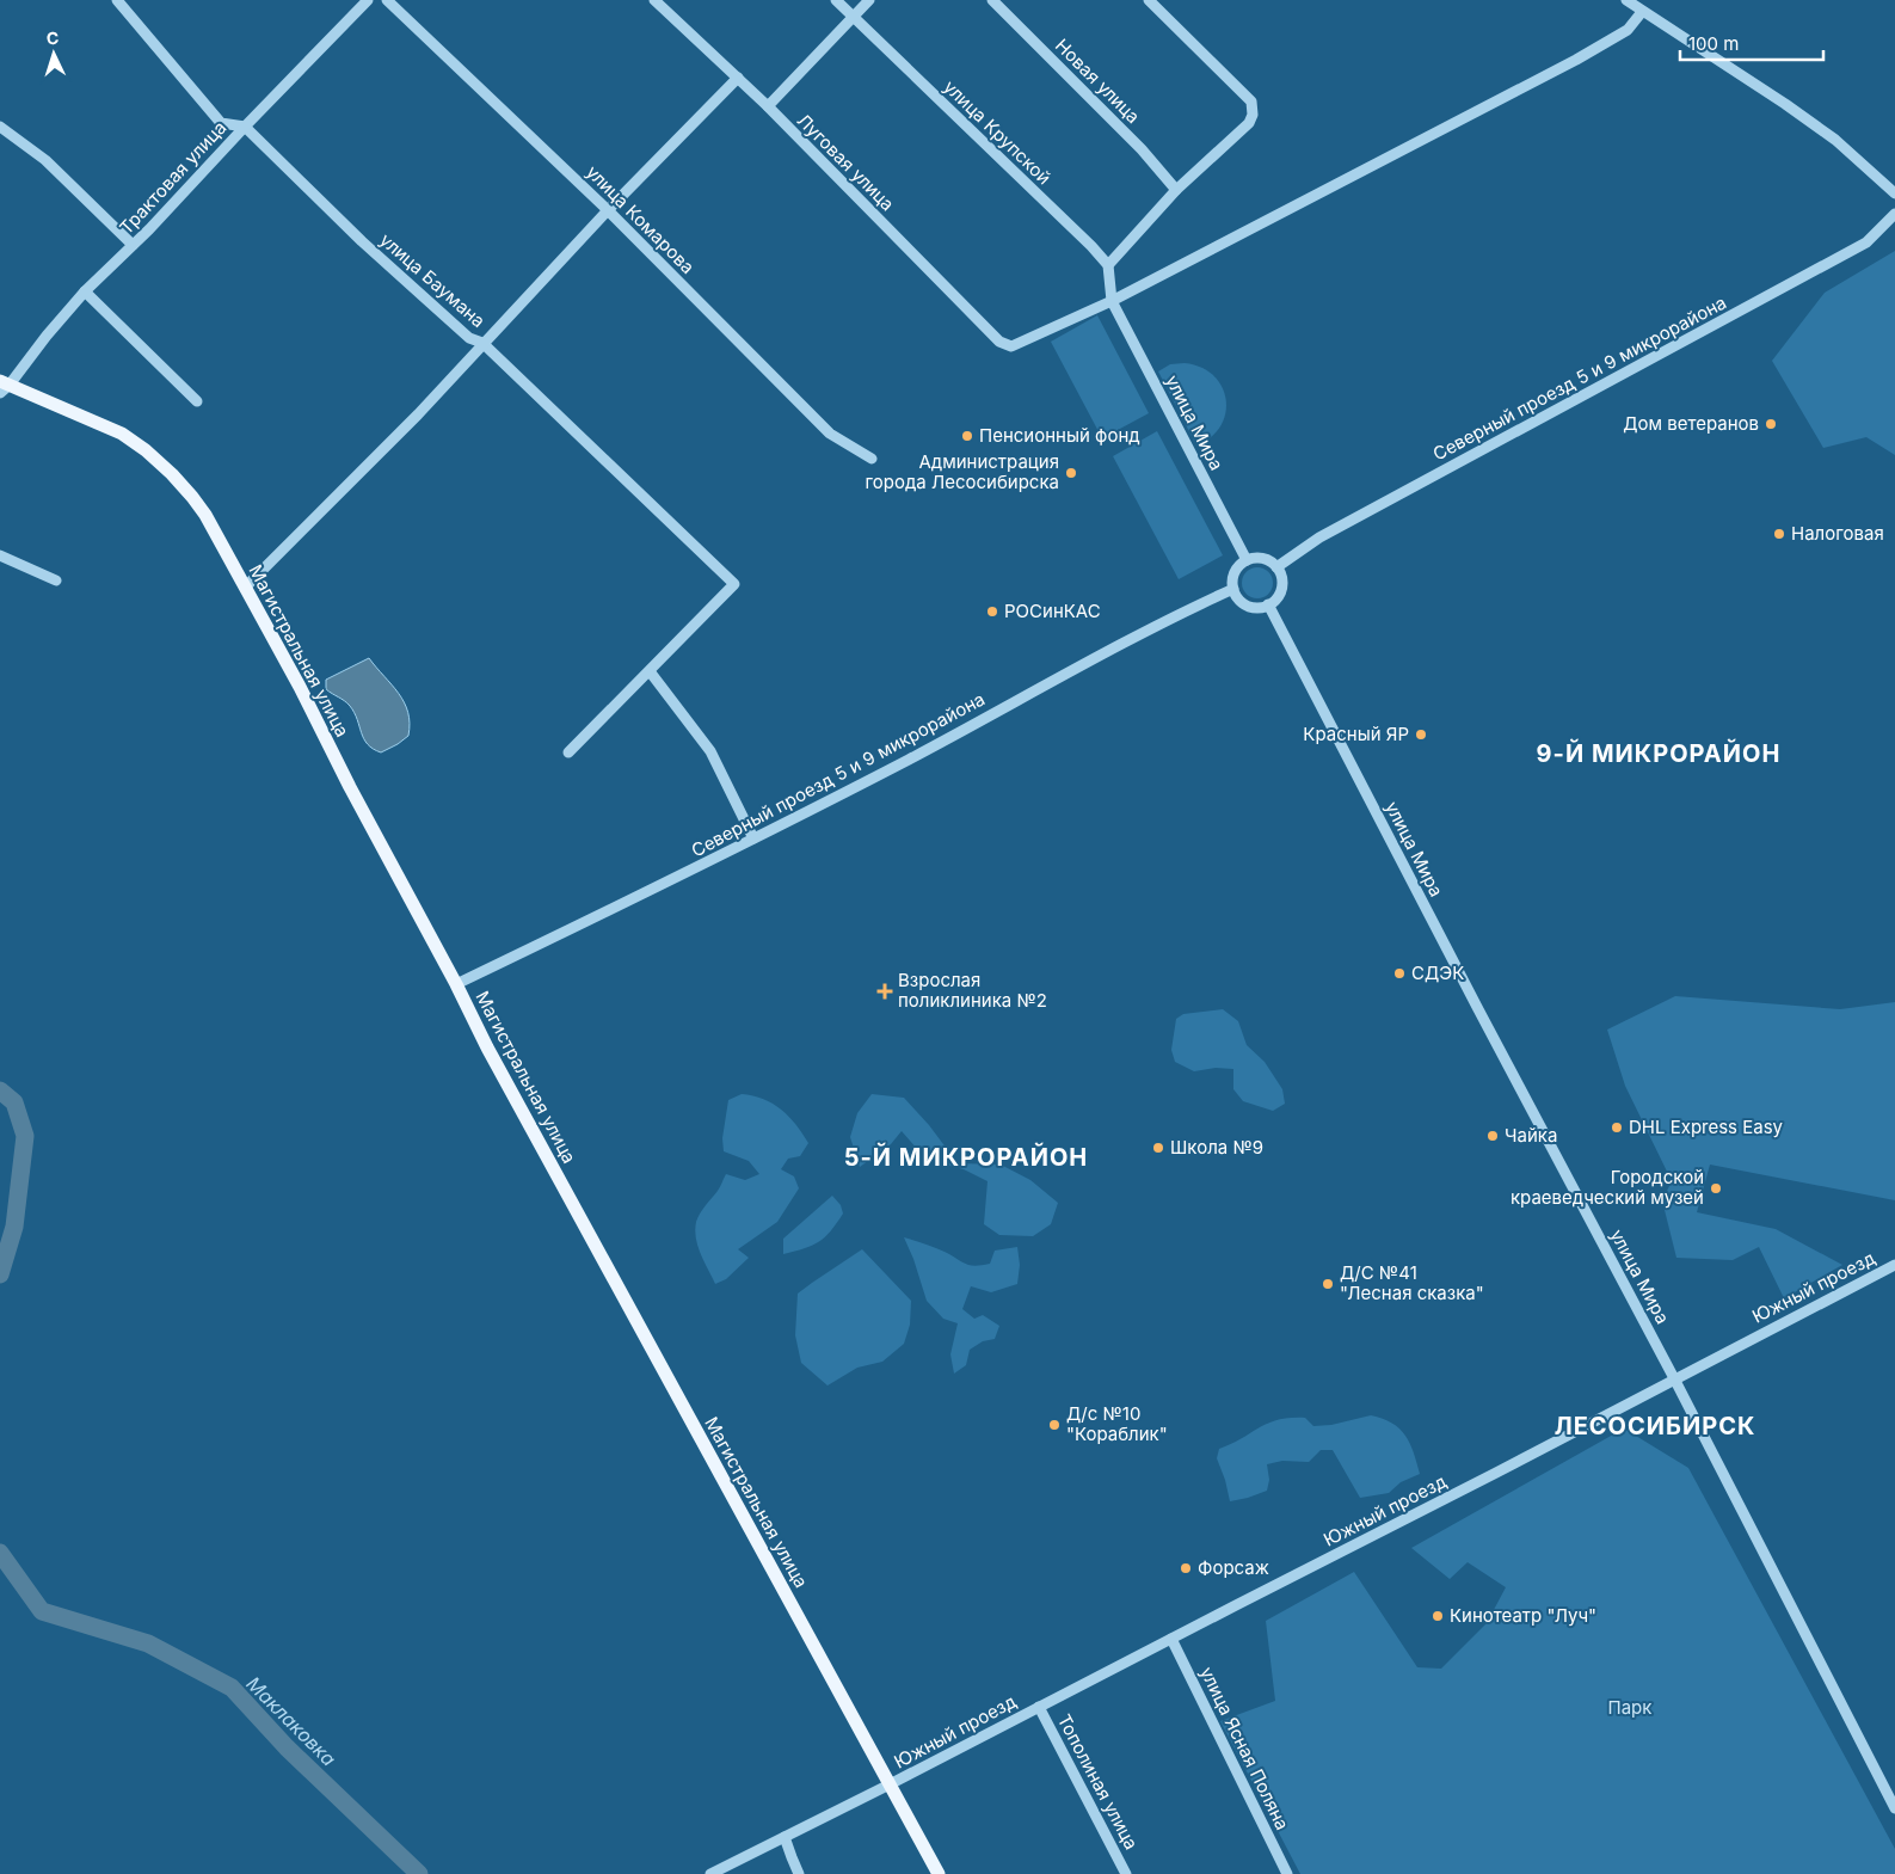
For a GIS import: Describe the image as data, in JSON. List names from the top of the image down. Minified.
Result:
{"streets":{"main road":["Магистральная улица"],"street":["Новая улица","улица Крупской","Луговая улица","Трактовая улица","улица Комарова","улица Баумана","Северный проезд 5 и 9 микрорайона","улица Мира","Южный проезд","улица Ясная Поляна","Тополиная улица"]},"crossings":[["Луговая улица","улица Мира"],["Трактовая улица","улица Баумана"],["Трактовая улица","Магистральная улица"],["Северный проезд 5 и 9 микрорайона","улица Мира"],["Северный проезд 5 и 9 микрорайона","Магистральная улица"],["улица Мира","Южный проезд"],["Магистральная улица","Южный проезд"],["Южный проезд","улица Ясная Поляна"],["Южный проезд","Тополиная улица"]],"districts":["9-Й МИКРОРАЙОН","5-Й МИКРОРАЙОН","ЛЕСОСИБИРСК"],"water":["Маклаковка"],"parks":["Парк"],"places":{"other":["Дом ветеранов","Пенсионный фонд","Администрация города Лесосибирска","Налоговая","РОСинКАС","Красный ЯР","СДЭК","DHL Express Easy","Чайка","Школа №9","Городской краеведческий музей","Д/С №41 \"Лесная сказка\"","Д/с №10 \"Кораблик\"","Форсаж","Кинотеатр \"Луч\""],"health":["Взрослая поликлиника №2"]},"scale_bar":"100 m","north":"top"}
